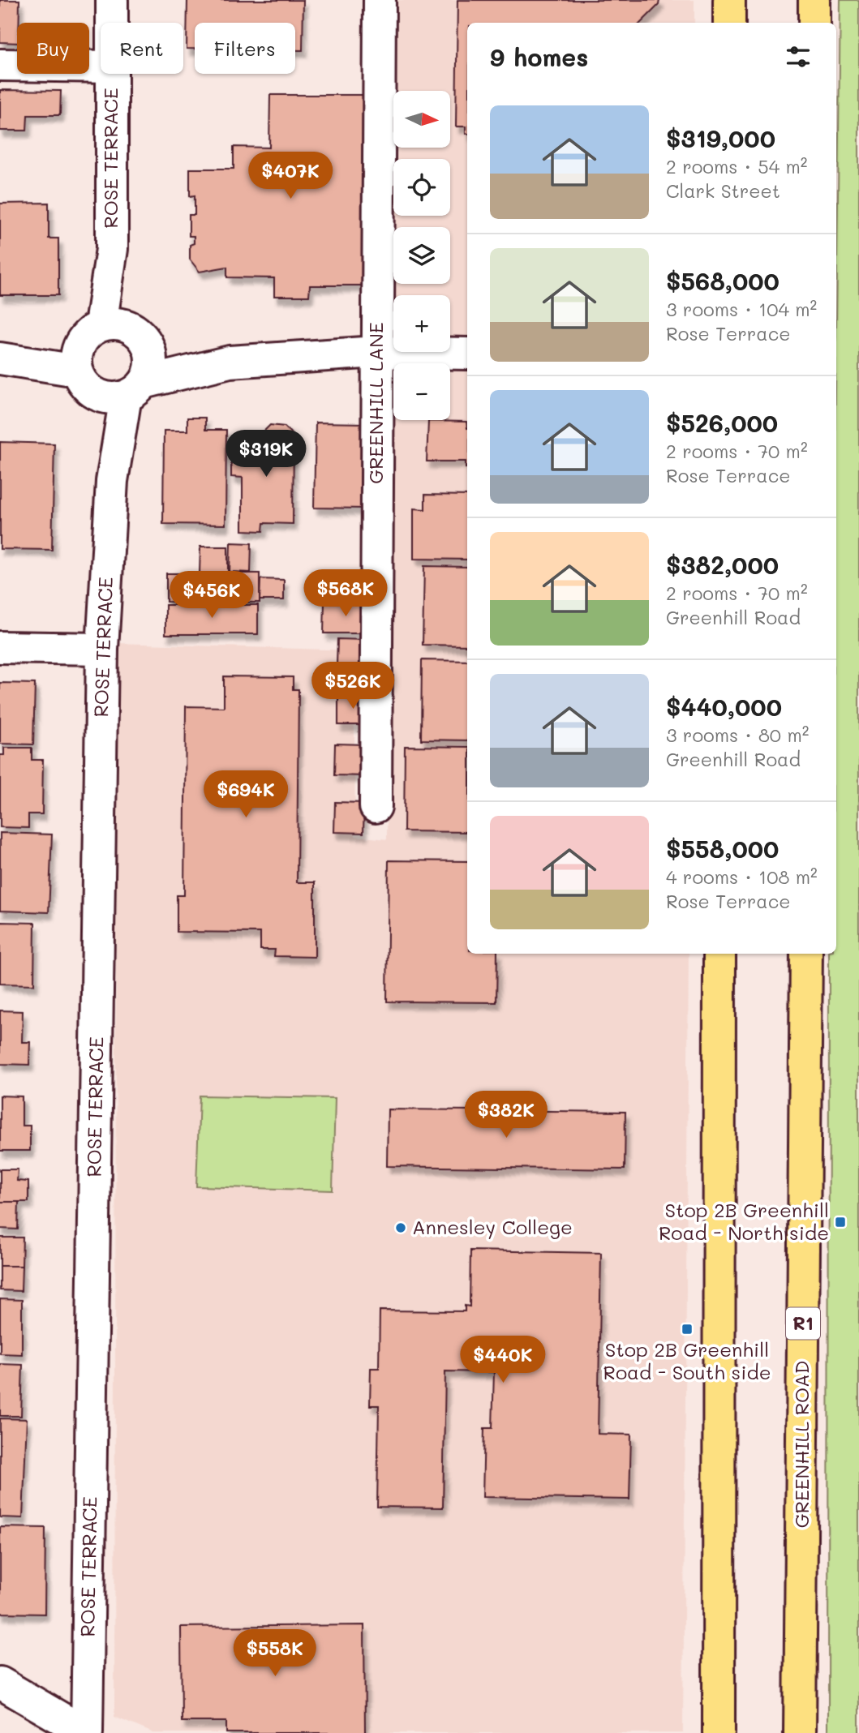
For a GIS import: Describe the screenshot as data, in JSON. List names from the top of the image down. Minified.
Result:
{"streets":{"highway":["R1","GREENHILL ROAD"],"street":["ROSE TERRACE","GREENHILL LANE"]},"places":{"transit":["Stop 2B Greenhill Road - North side","Stop 2B Greenhill Road - South side"],"other":["Annesley College"]},"north":"right","page":{"chip":["Buy","Rent","Filters"],"heading":"9 homes","map_buttons":["+","−"],"list":[{"name":"$319,000","note":"2 rooms · 54 m² · Clark Street"},{"name":"$568,000","note":"3 rooms · 104 m² · Rose Terrace"},{"name":"$526,000","note":"2 rooms · 70 m² · Rose Terrace"},{"name":"$382,000","note":"2 rooms · 70 m² · Greenhill Road"},{"name":"$440,000","note":"3 rooms · 80 m² · Greenhill Road"},{"name":"$558,000","note":"4 rooms · 108 m² · Rose Terrace"}],"price":["$407K","$319K","$568K","$456K","$526K","$694K","$382K","$440K","$558K"]}}
